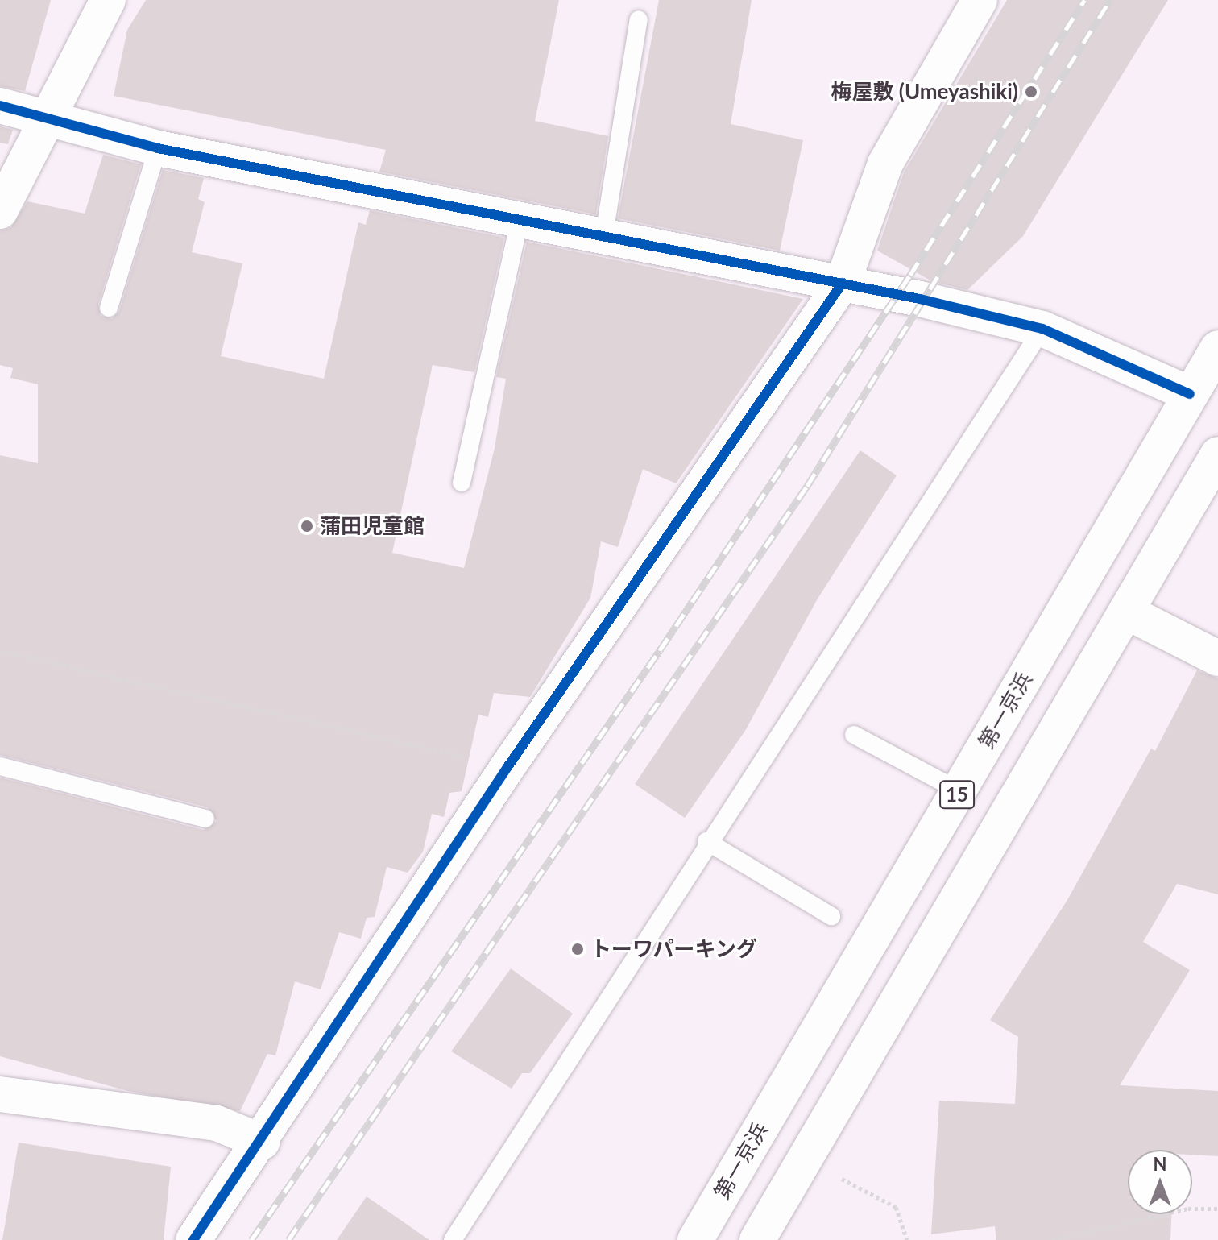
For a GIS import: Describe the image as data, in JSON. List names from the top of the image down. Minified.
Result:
{"streets":{"main road":["第一京浜","15"]},"places":["梅屋敷 (Umeyashiki)","蒲田児童館","トーワパーキング"],"north":"top"}
